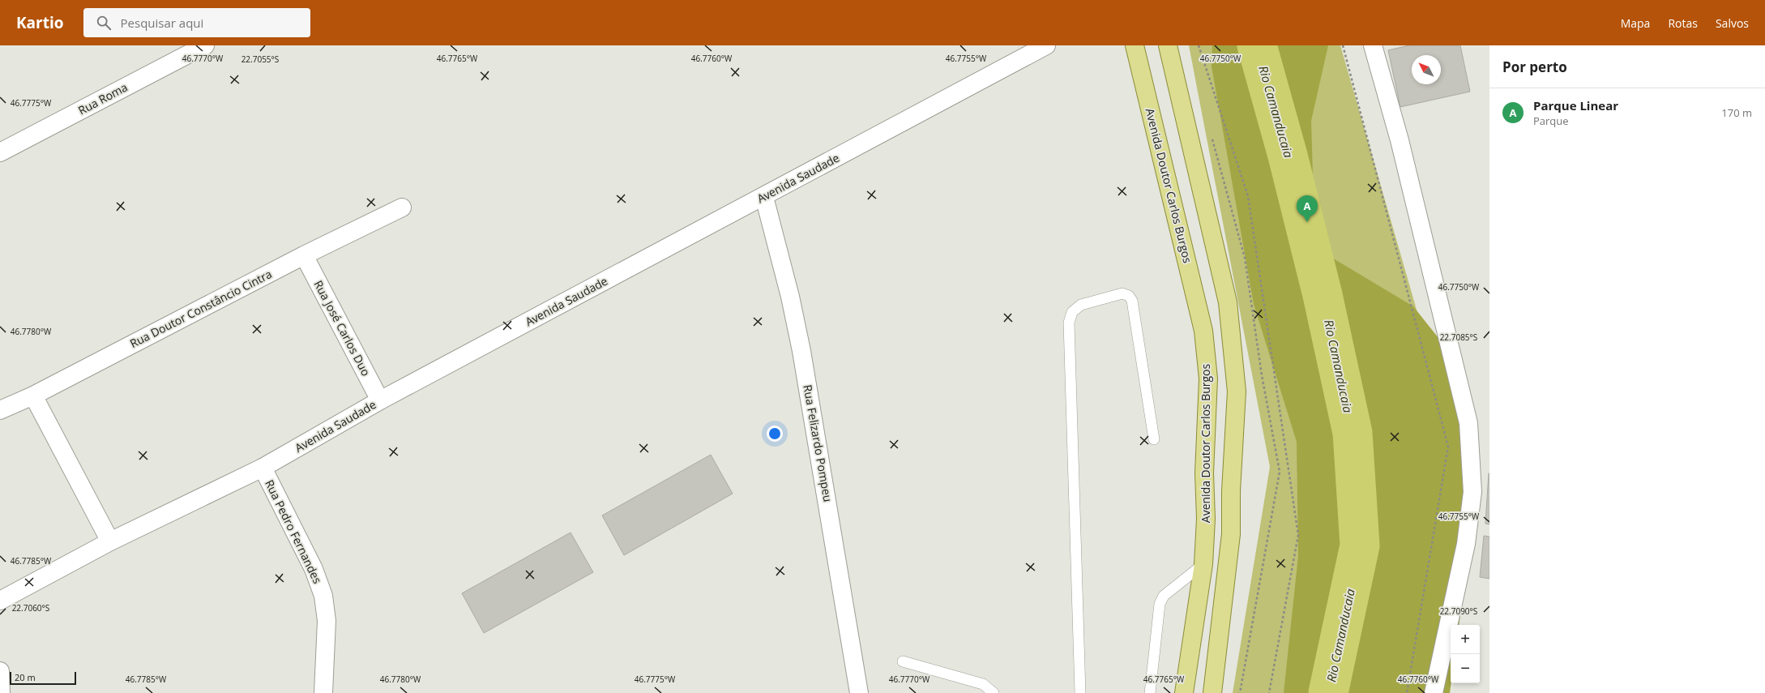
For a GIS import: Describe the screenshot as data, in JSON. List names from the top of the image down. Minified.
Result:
{"streets":{"main road":["Avenida Doutor Carlos Burgos"],"street":["Rua Roma","Avenida Saudade","Rua Doutor Constâncio Cintra","Rua José Carlos Duo","Rua Felizardo Pompeu","Rua Pedro Fernandes"]},"crossings":[["Avenida Saudade","Rua José Carlos Duo"],["Avenida Saudade","Rua Felizardo Pompeu"],["Avenida Saudade","Rua Pedro Fernandes"],["Rua Doutor Constâncio Cintra","Rua José Carlos Duo"]],"water":["Rio Camanducaia"],"scale_bar":"20 m","north":"top left","page":{"header":"Kartio","search":"Pesquisar aqui","nav":["Mapa","Rotas","Salvos"],"heading":"Por perto","list":[{"mark":"A","name":"Parque Linear","note":"Parque","value":"170 m"}],"pins":"A","map_buttons":["+","−"],"scale":"20 m"},"coordinates":["46.7770°W","46.7765°W","46.7760°W","46.7755°W","46.7750°W","22.7055°S","46.7775°W","46.7780°W","22.7085°S","46.7785°W","22.7060°S","22.7090°S"]}
